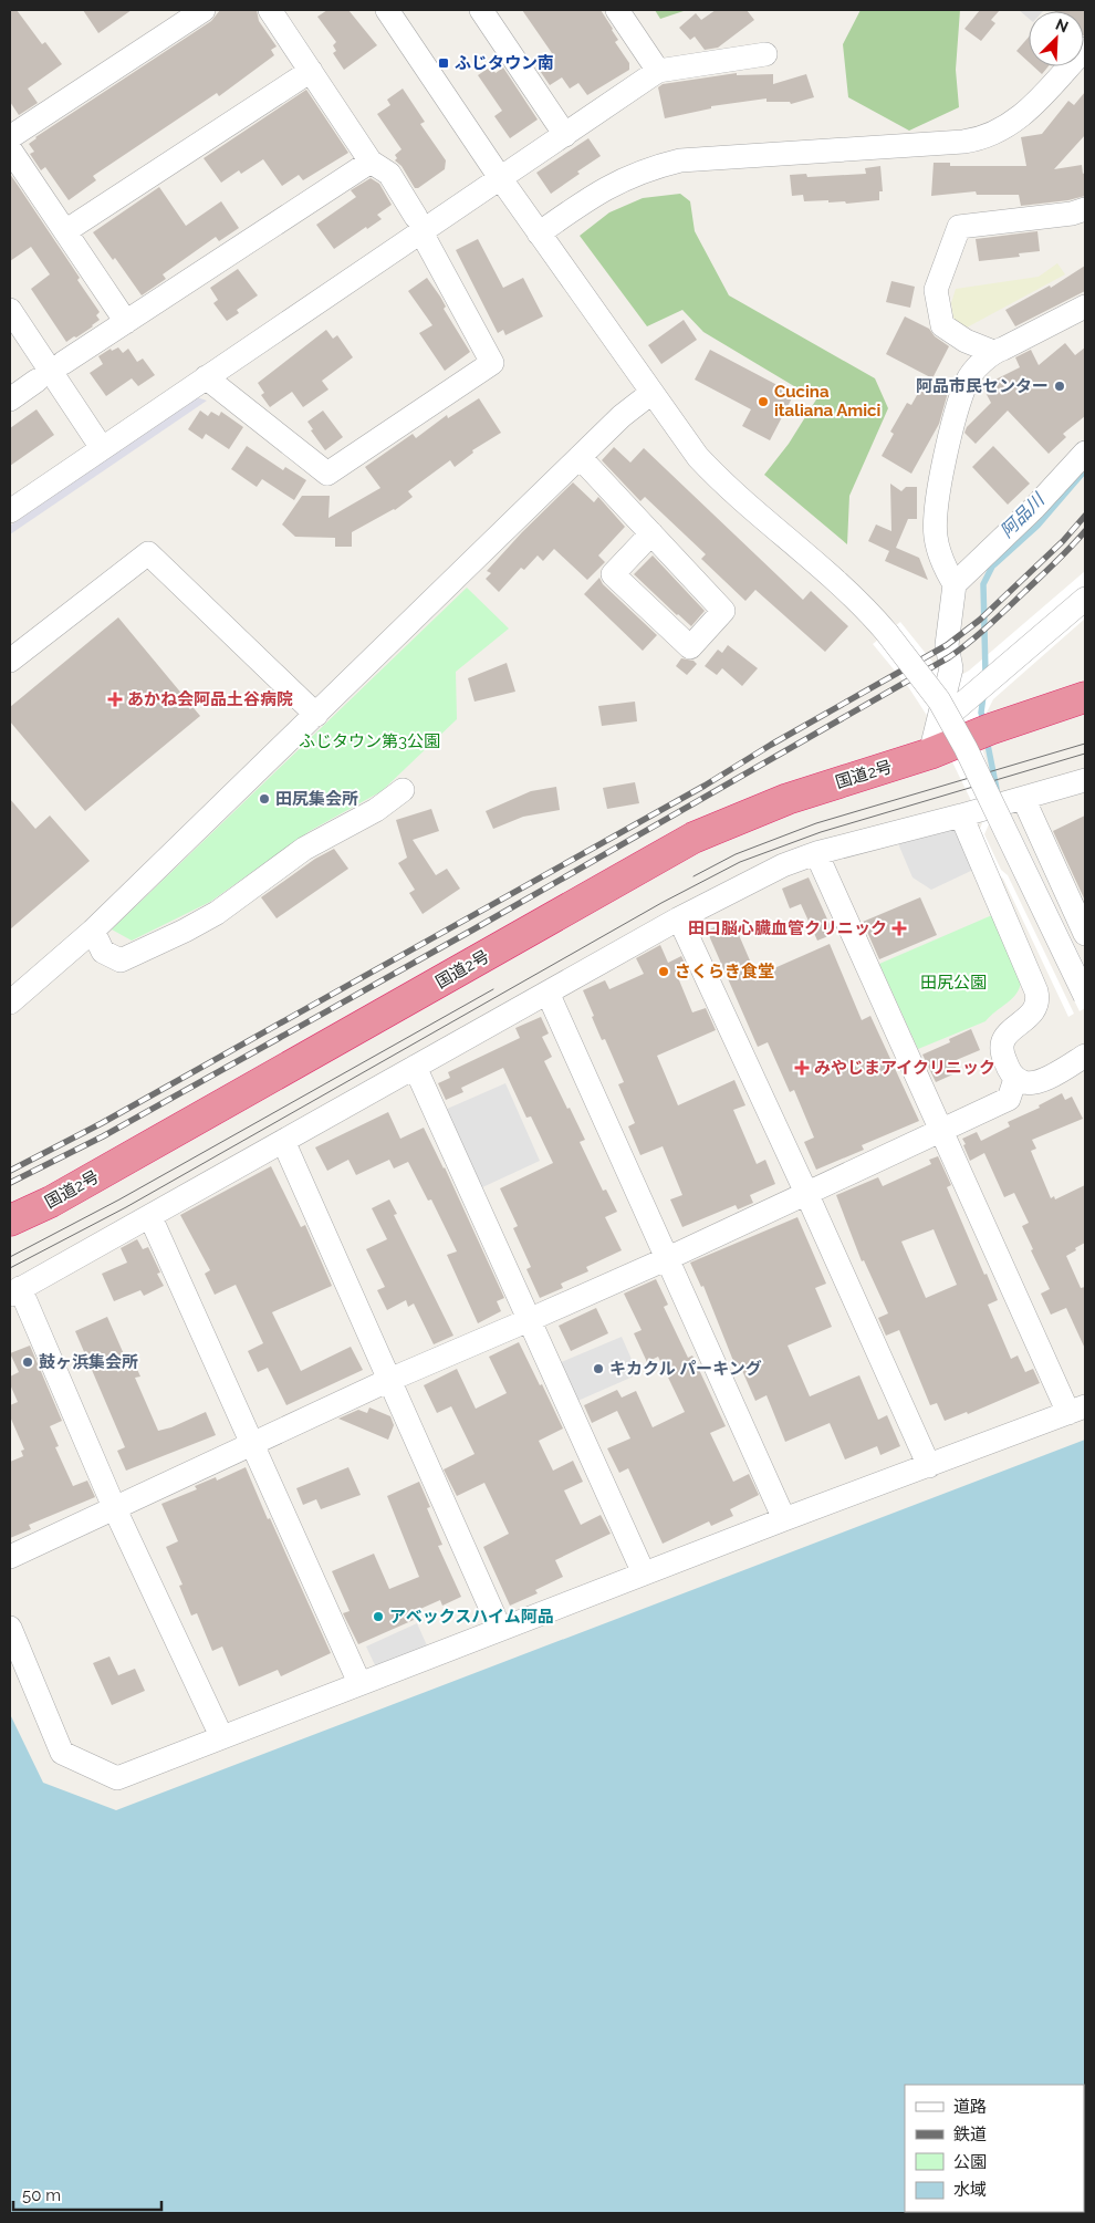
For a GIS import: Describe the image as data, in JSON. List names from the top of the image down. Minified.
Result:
{"streets":{"highway":["国道2号"]},"water":["阿品川"],"parks":["ふじタウン第3公園","田尻公園"],"places":{"transit":["ふじタウン南"],"other":["阿品市民センター","Cucina italiana Amici","田尻集会所","さくらき食堂","鼓ヶ浜集会所","キカクル パーキング","アベックスハイム阿品"],"health":["あかね会阿品土谷病院","田口脳心臓血管クリニック","みやじまアイクリニック"]},"legend":["道路","鉄道","公園","水域"],"scale_bar":"50 m","north":"top right"}
